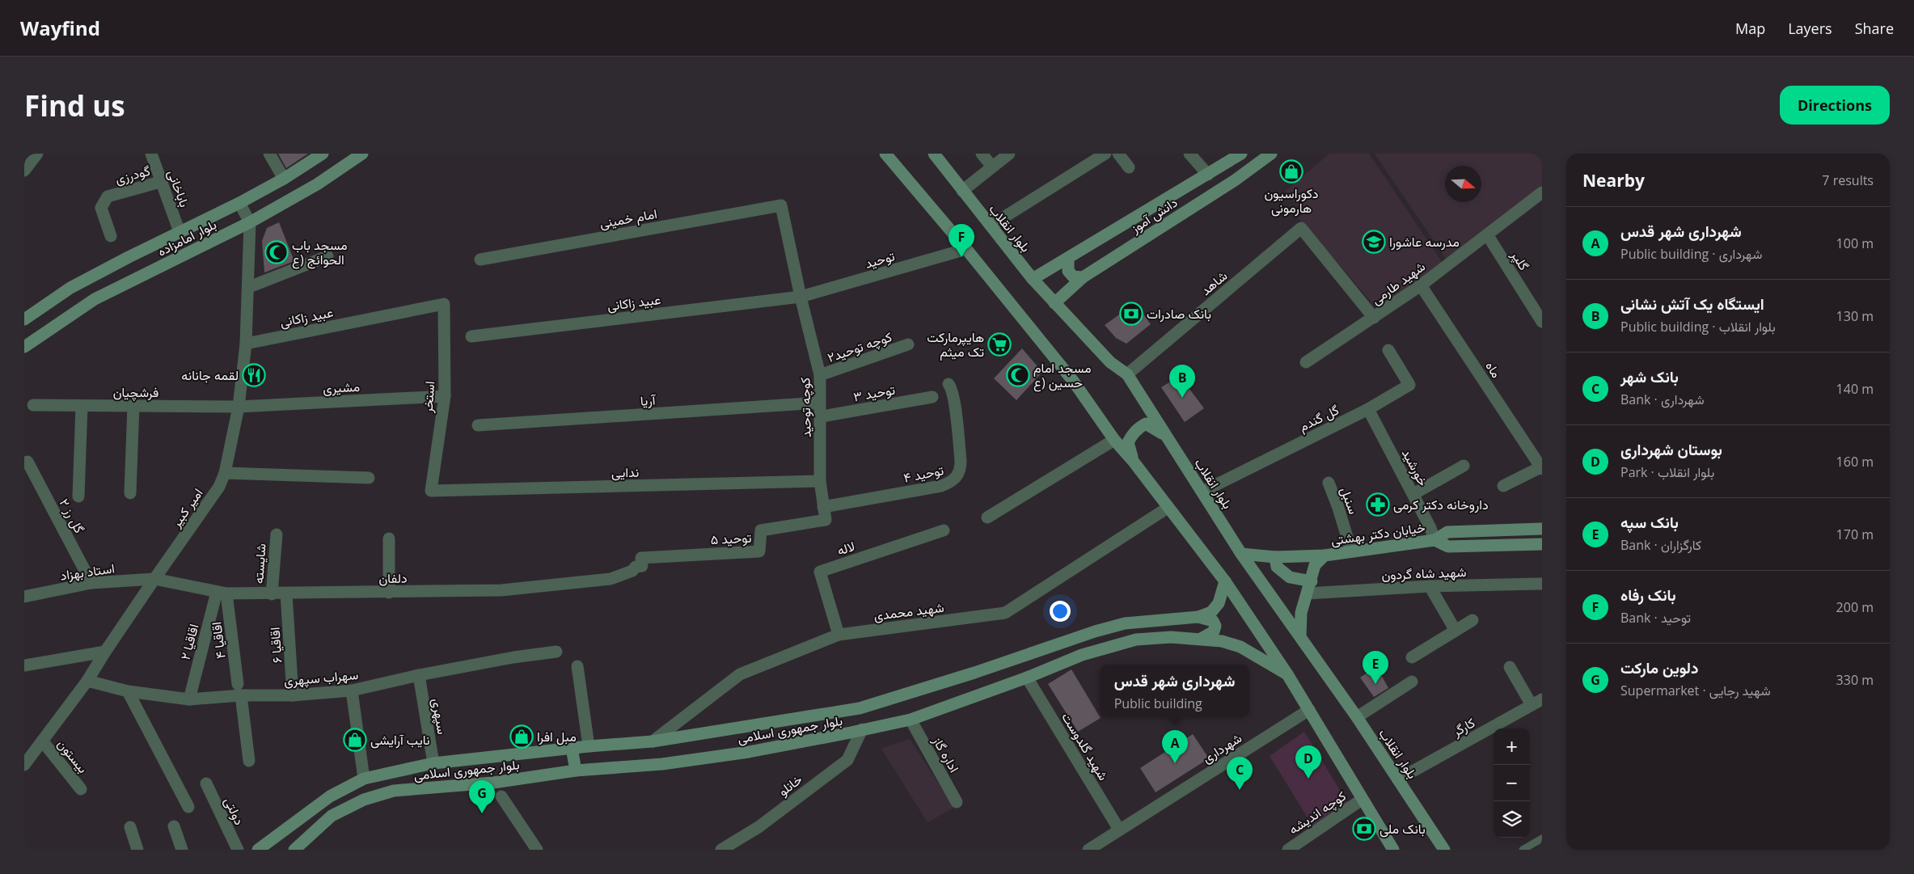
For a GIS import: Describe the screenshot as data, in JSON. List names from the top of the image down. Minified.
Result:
{"streets":{"main road":["دانش آموز","بلوار انقلاب","بلوار امامزاده","خیابان دکتر بهشتی","بلوار جمهوری اسلامی"],"street":["گودرزی","باباخانی","امام خمینی","توحید","گلپر","شاهد","شهید طارمی","عبید زاکانی","کوچه توحید۲","ماه","مشیری","فرشچیان","توحید ۳","استخر","آریا","کوچه توحید","گل گندم","خورشید","ندایی","توحید ۴","سنبل","امیر کبیر","گل رز ۲","توحید ۵","لاله","شایسته","استاد بهزاد","شهید شاه گردون","دلفان","شهید محمدی","اقاقیا ۴","اقاقیا ۲","اقاقیا ۶","سهراب سپهری","سپهری","کارگر","شهید گلدوست","شهرداری","اداره گاز","بیستون","خانلو","دولتی","کوچه اندیشه"]},"crossings":[["گودرزی","باباخانی"],["باباخانی","بلوار امامزاده"],["دانش آموز","بلوار انقلاب"],["امام خمینی","کوچه توحید"],["بلوار انقلاب","شاهد"],["بلوار انقلاب","گل گندم"],["بلوار انقلاب","خیابان دکتر بهشتی"],["بلوار انقلاب","کارگر"],["بلوار امامزاده","امیر کبیر"],["توحید","عبید زاکانی"],["توحید","کوچه توحید"],["گلپر","شهید طارمی"],["شاهد","شهید طارمی"],["شهید طارمی","ماه"],["عبید زاکانی","استخر"],["عبید زاکانی","کوچه توحید"],["عبید زاکانی","امیر کبیر"],["کوچه توحید۲","کوچه توحید"],["مشیری","فرشچیان"],["مشیری","استخر"],["مشیری","امیر کبیر"],["فرشچیان","امیر کبیر"],["توحید ۳","کوچه توحید"],["استخر","ندایی"],["آریا","کوچه توحید"],["کوچه توحید","ندایی"],["کوچه توحید","توحید ۴"],["کوچه توحید","توحید ۵"],["گل گندم","خورشید"],["خورشید","خیابان دکتر بهشتی"],["سنبل","خیابان دکتر بهشتی"],["امیر کبیر","استاد بهزاد"],["امیر کبیر","دلفان"],["امیر کبیر","سهراب سپهری"],["امیر کبیر","بیستون"],["گل رز ۲","استاد بهزاد"],["خیابان دکتر بهشتی","شهید شاه گردون"],["توحید ۵","دلفان"],["لاله","شهید محمدی"],["شایسته","دلفان"],["استاد بهزاد","دلفان"],["دلفان","اقاقیا ۴"],["دلفان","اقاقیا ۲"],["دلفان","اقاقیا ۶"],["شهید محمدی","بلوار جمهوری اسلامی"],["اقاقیا ۴","اقاقیا ۲"],["اقاقیا ۴","سهراب سپهری"],["اقاقیا ۲","سهراب سپهری"],["اقاقیا ۶","سهراب سپهری"],["سهراب سپهری","سپهری"],["سپهری","بلوار جمهوری اسلامی"],["بلوار جمهوری اسلامی","شهید گلدوست"],["بلوار جمهوری اسلامی","اداره گاز"],["بلوار جمهوری اسلامی","خانلو"],["شهید گلدوست","شهرداری"]],"places":{"shop":["دکوراسیون هارمونی","مبل افرا","نایب آرایشی"],"school or university":["مدرسه عاشورا"],"mosque":["مسجد باب الحوائج (ع","مسجد امام حسین (ع"],"bank":["بانک صادرات","بانک ملی"],"supermarket":["هایپرمارکت تک میثم"],"restaurant":["لقمه جانانه"],"pharmacy":["داروخانه دکتر کرمی"]},"north":"right","page":{"header":"Wayfind","nav":["Map","Layers","Share"],"buttons":"Directions","title":"Find us","heading":["Nearby","7 results"],"list":[{"mark":"A","name":"شهرداری شهر قدس","note":"Public building · شهرداری","value":"100 m"},{"mark":"B","name":"ایستگاه یک آتش نشانی","note":"Public building · بلوار انقلاب","value":"130 m"},{"mark":"C","name":"بانک شهر","note":"Bank · شهرداری","value":"140 m"},{"mark":"D","name":"بوستان شهرداری","note":"Park · بلوار انقلاب","value":"160 m"},{"mark":"E","name":"بانک سپه","note":"Bank · کارگزاران","value":"170 m"},{"mark":"F","name":"بانک رفاه","note":"Bank · توحید","value":"200 m"},{"mark":"G","name":"دلوین مارکت","note":"Supermarket · شهید رجایی","value":"330 m"}],"pins":["F","B","E","A","D","C","G"],"popup":["شهرداری شهر قدس","Public building"],"map_buttons":["+","−"]}}
